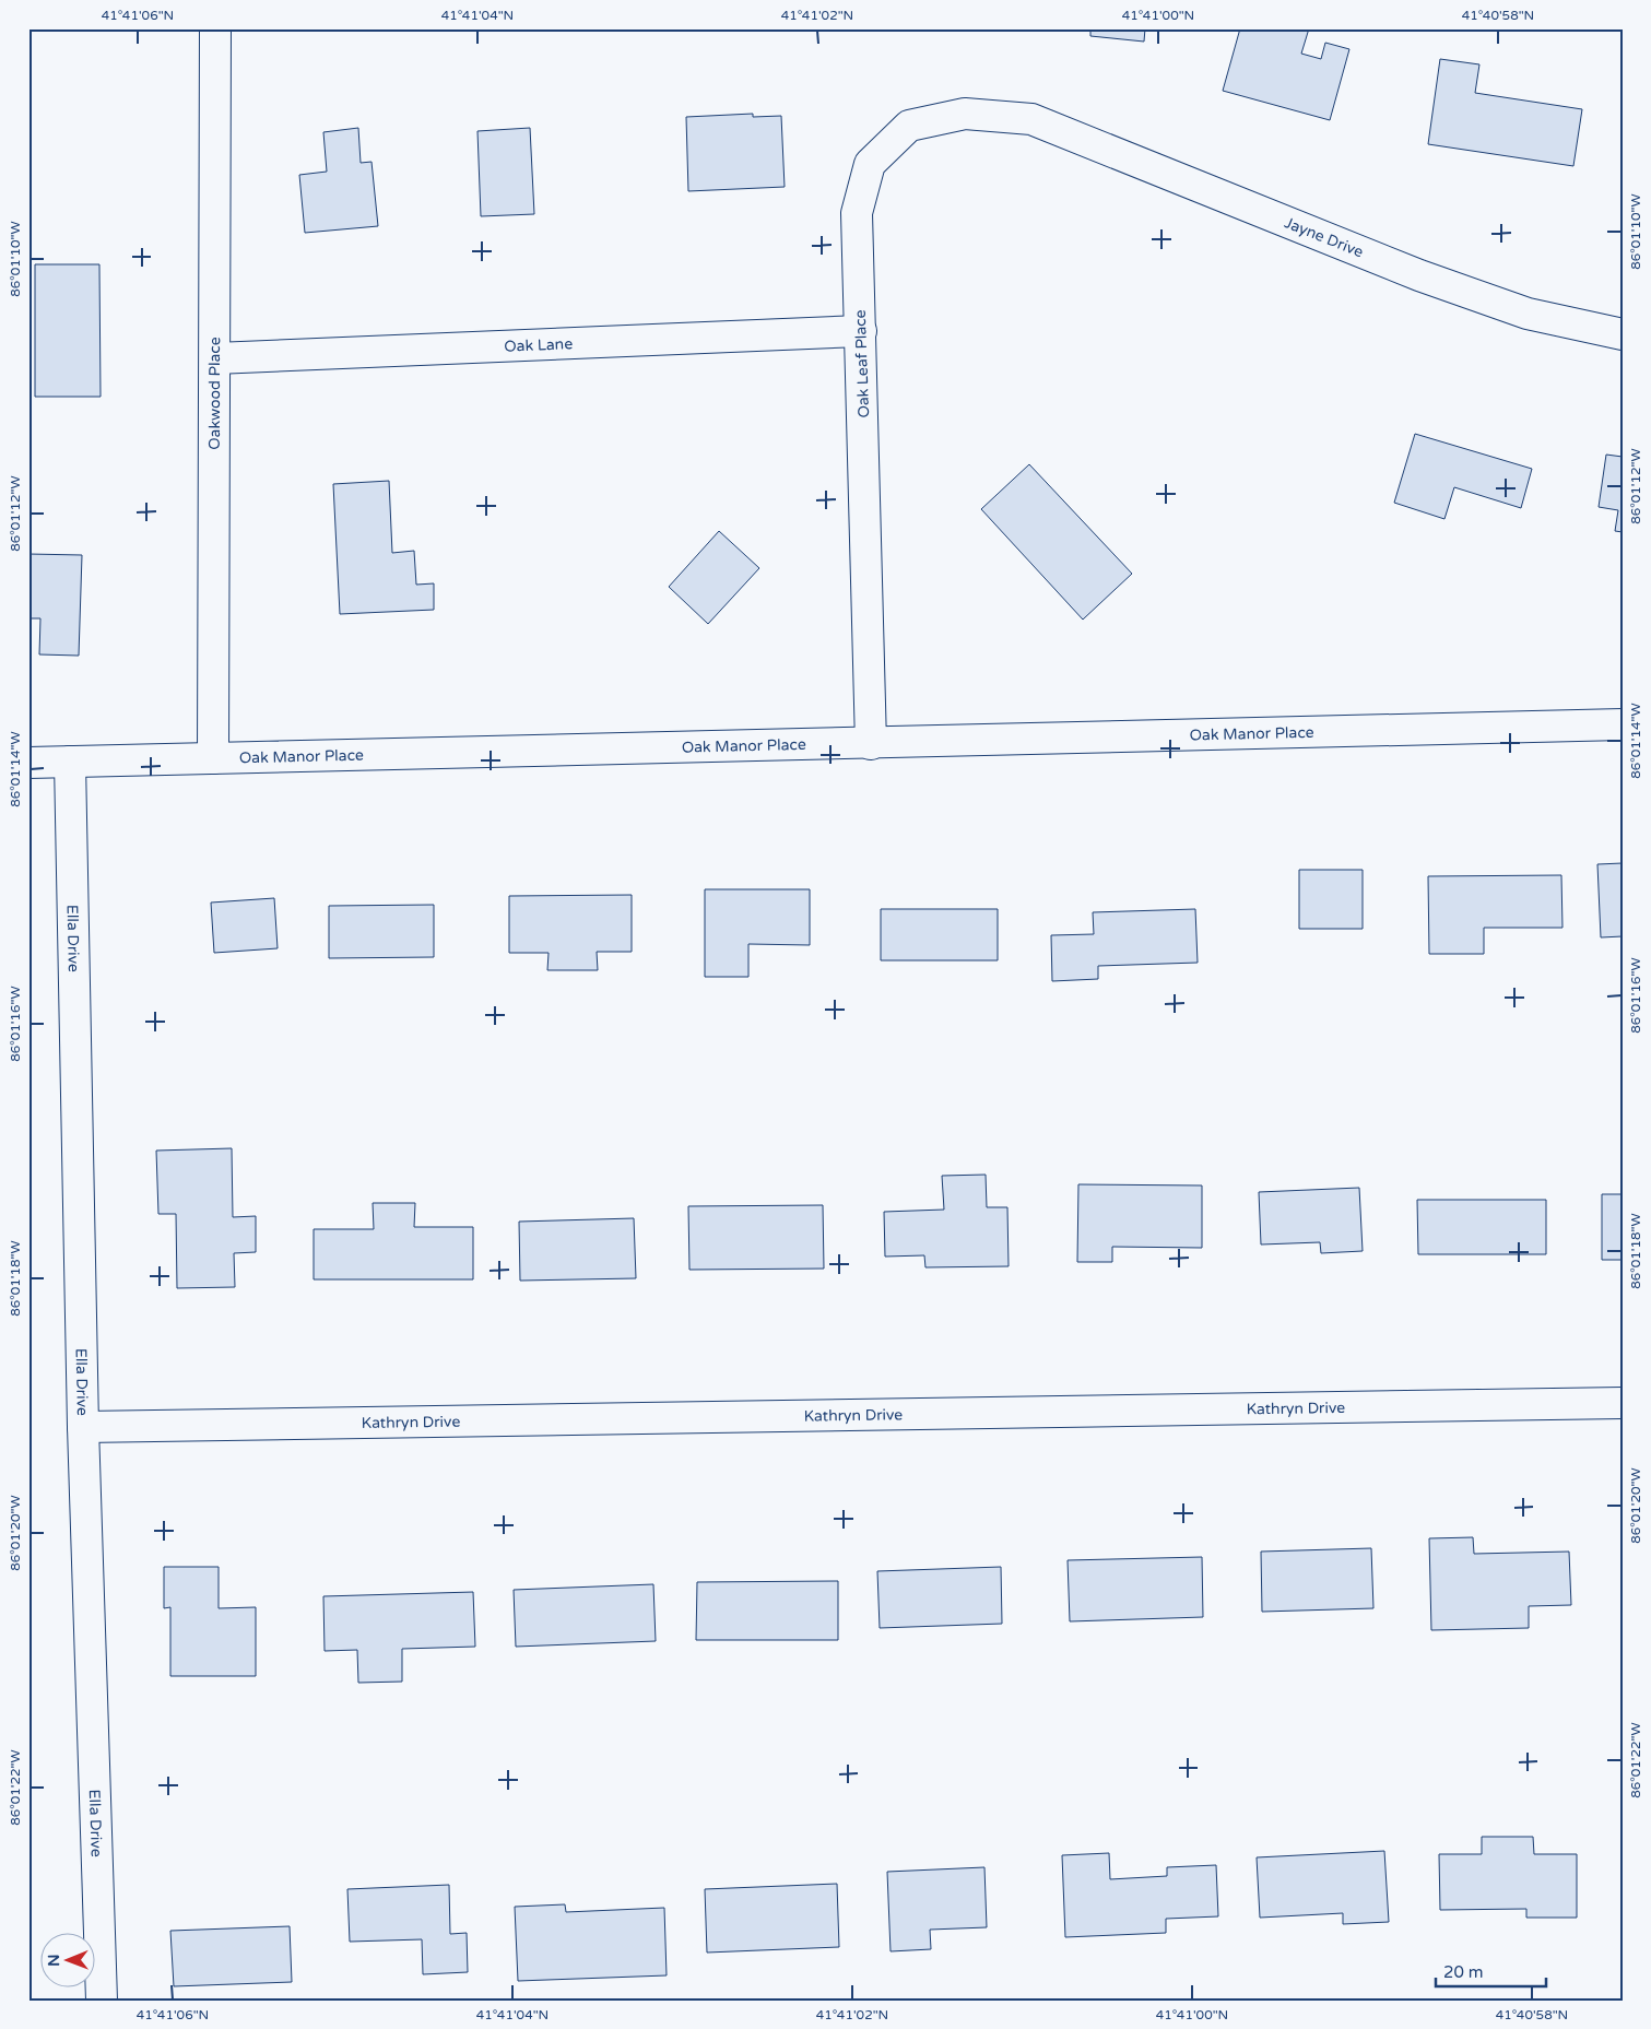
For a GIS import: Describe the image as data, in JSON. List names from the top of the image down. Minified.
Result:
{"streets":{"street":["Jayne Drive","Oak Lane","Oak Leaf Place","Oakwood Place","Oak Manor Place","Ella Drive","Kathryn Drive"]},"crossings":[["Jayne Drive","Oak Leaf Place"],["Oak Lane","Oak Leaf Place"],["Oak Lane","Oakwood Place"],["Oak Leaf Place","Oak Manor Place"],["Oakwood Place","Oak Manor Place"],["Oak Manor Place","Ella Drive"],["Ella Drive","Kathryn Drive"]],"scale_bar":"20 m","north":"left","coordinates":["41°41'06\"N","41°41'04\"N","41°41'02\"N","41°41'00\"N","41°40'58\"N","86°01'10\"W","86°01'12\"W","86°01'14\"W","86°01'16\"W","86°01'18\"W","86°01'20\"W","86°01'22\"W"]}
